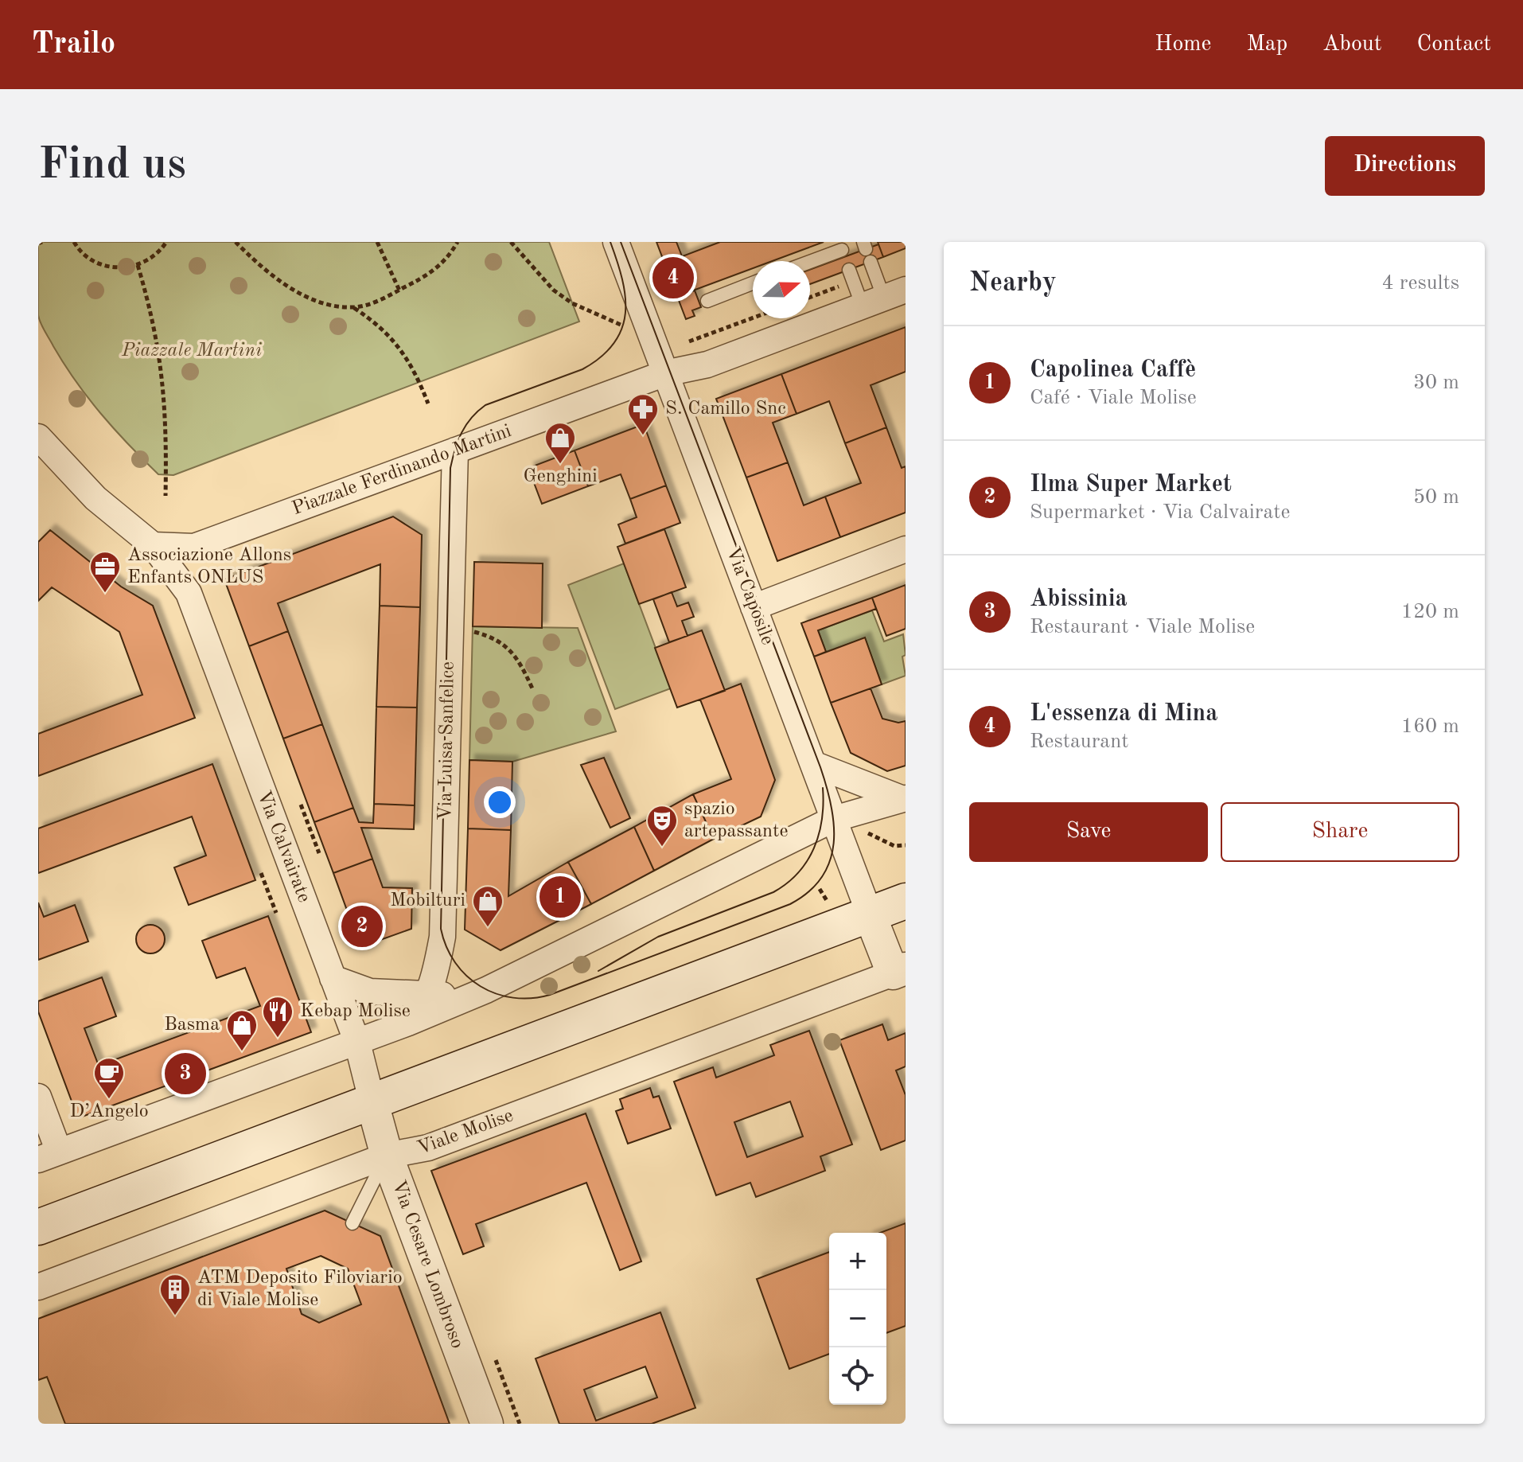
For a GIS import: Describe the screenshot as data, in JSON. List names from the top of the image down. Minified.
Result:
{"streets":{"street":["Piazzale Ferdinando Martini","Via Caposile","Via Luisa Sanfelice","Via Calvairate","Viale Molise","Via Cesare Lombroso"]},"crossings":[["Piazzale Ferdinando Martini","Via Caposile"],["Piazzale Ferdinando Martini","Via Luisa Sanfelice"],["Piazzale Ferdinando Martini","Via Calvairate"],["Via Caposile","Viale Molise"],["Via Calvairate","Via Cesare Lombroso"],["Viale Molise","Via Cesare Lombroso"]],"parks":["Piazzale Martini"],"places":{"pharmacy":["S. Camillo Snc"],"shop":["Genghini","Mobilturi","Basma"],"office":["Associazione Allons Enfants ONLUS"],"theatre":["spazio artepassante"],"restaurant":["Kebap Molise"],"cafe":["D’Angelo"],"building":["ATM Deposito Filoviario di Viale Molise"]},"north":"right","page":{"header":"Trailo","nav":["Home","Map","About","Contact"],"buttons":["Directions",["Save","Share"]],"title":"Find us","heading":["Nearby","4 results"],"pins":["4","1","2","3"],"list":[{"mark":"1","name":"Capolinea Caffè","note":"Café · Viale Molise","value":"30 m"},{"mark":"2","name":"Ilma Super Market","note":"Supermarket · Via Calvairate","value":"50 m"},{"mark":"3","name":"Abissinia","note":"Restaurant · Viale Molise","value":"120 m"},{"mark":"4","name":"L'essenza di Mina","note":"Restaurant","value":"160 m"}],"map_buttons":["+","−"]}}
